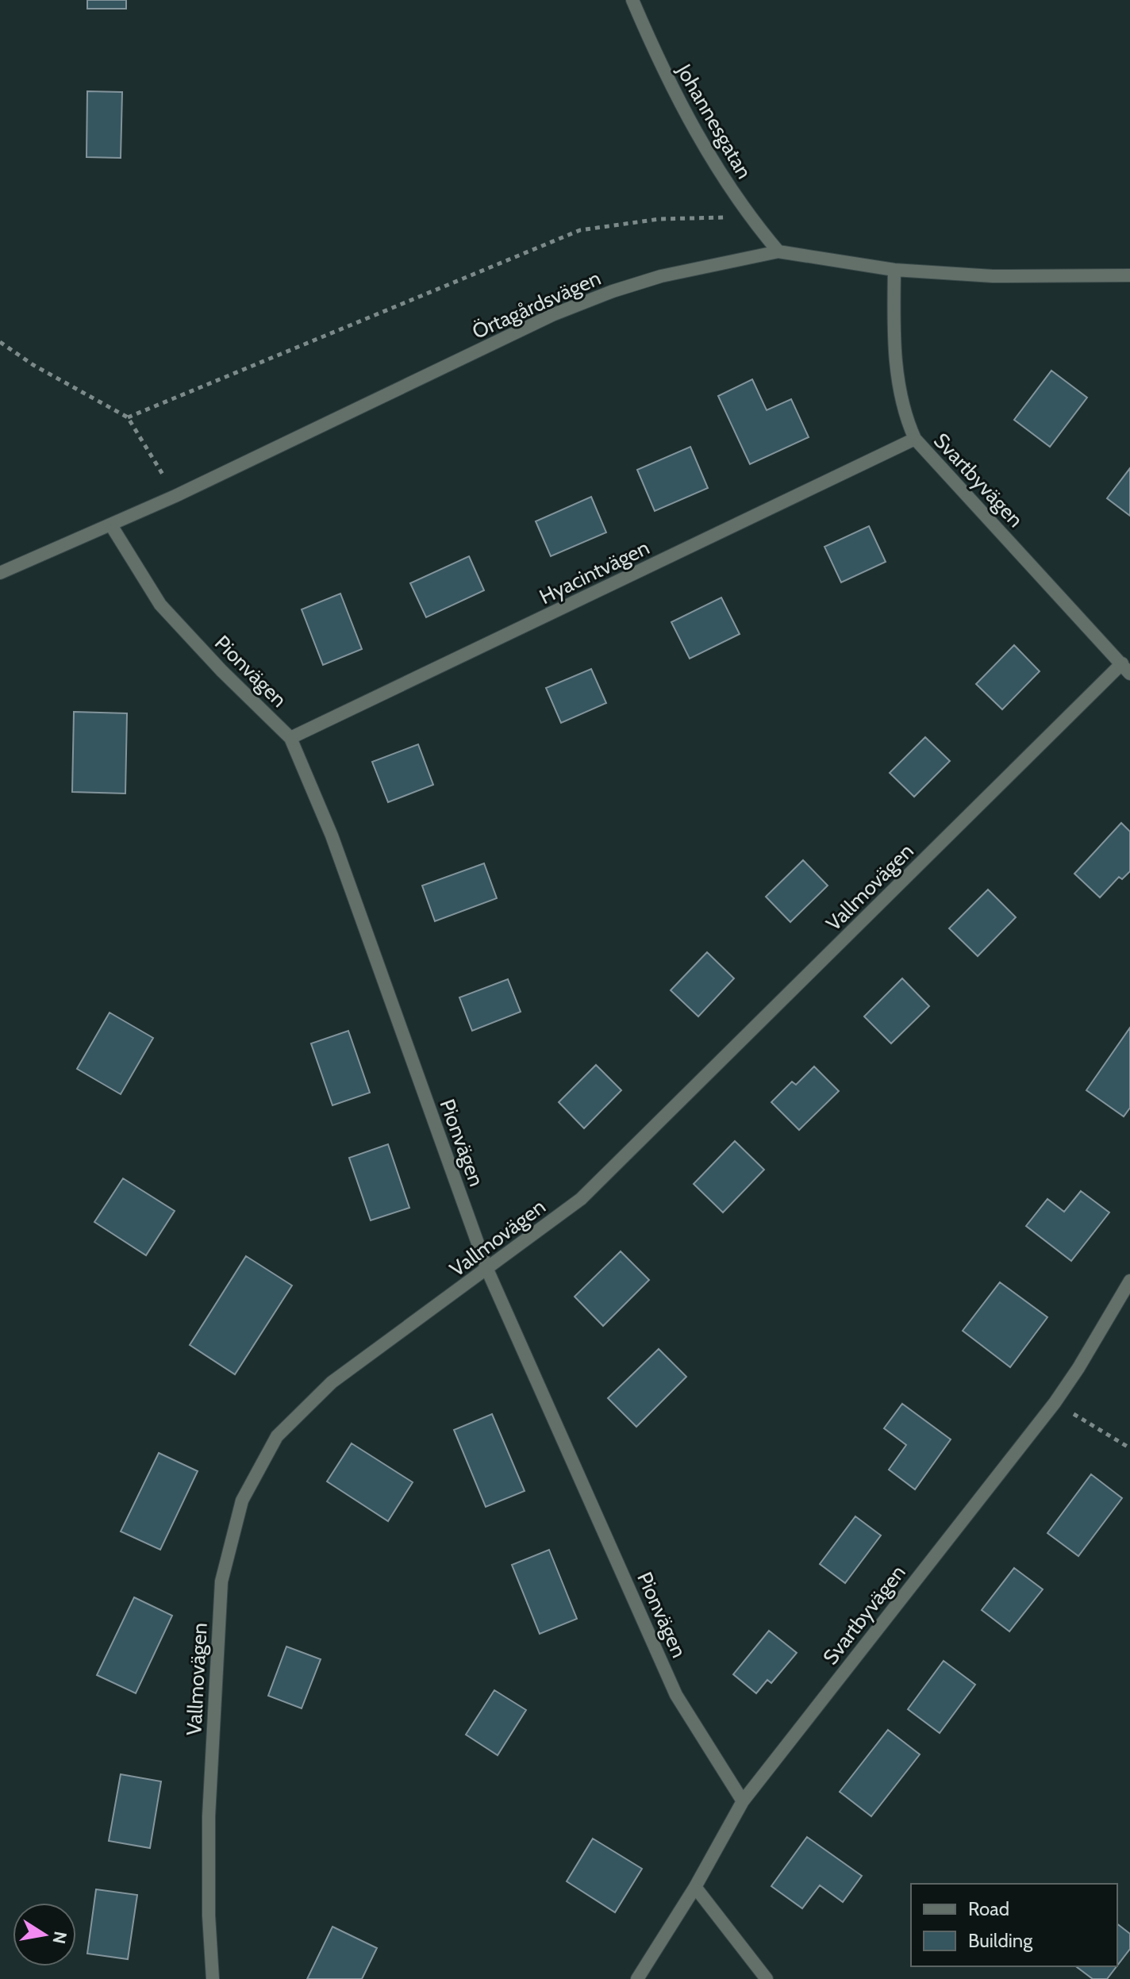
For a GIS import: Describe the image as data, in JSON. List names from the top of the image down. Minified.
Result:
{"streets":{"street":["Johannesgatan","Örtagårdsvägen","Svartbyvägen","Hyacintvägen","Pionvägen","Vallmovägen"]},"crossings":[["Johannesgatan","Örtagårdsvägen"],["Örtagårdsvägen","Svartbyvägen"],["Örtagårdsvägen","Pionvägen"],["Svartbyvägen","Hyacintvägen"],["Svartbyvägen","Pionvägen"],["Svartbyvägen","Vallmovägen"],["Hyacintvägen","Pionvägen"],["Pionvägen","Vallmovägen"]],"legend":["Road","Building"],"north":"right"}
